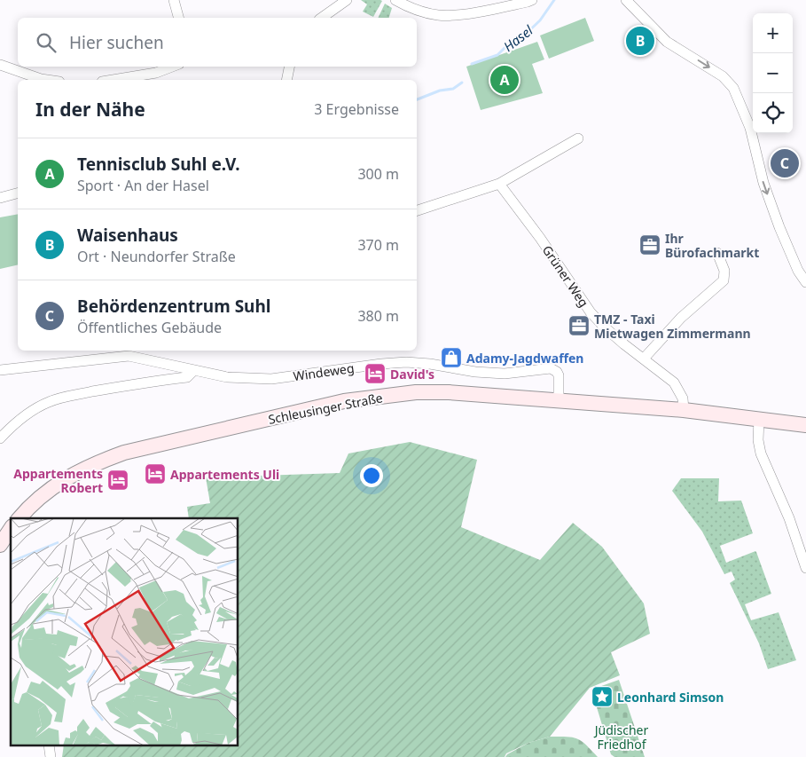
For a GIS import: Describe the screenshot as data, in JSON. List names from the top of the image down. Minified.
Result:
{"streets":{"main road":["Schleusinger Straße"],"street":["Grüner Weg","Windeweg"]},"crossings":[["Grüner Weg","Schleusinger Straße"],["Windeweg","Schleusinger Straße"]],"water":["Hasel"],"parks":["Jüdischer Friedhof"],"places":{"office":["Ihr Bürofachmarkt","TMZ - Taxi Mietwagen Zimmermann"],"shop":["Adamy-Jagdwaffen"],"hotel":["David's","Appartements Uli","Appartements Robert"],"place":["Leonhard Simson"]},"page":{"map_buttons":["+","−"],"search":"Hier suchen","pins":["B","A","C"],"heading":["In der Nähe","3 Ergebnisse"],"list":[{"mark":"A","name":"Tennisclub Suhl e.V.","note":"Sport · An der Hasel","value":"300 m"},{"mark":"B","name":"Waisenhaus","note":"Ort · Neundorfer Straße","value":"370 m"},{"mark":"C","name":"Behördenzentrum Suhl","note":"Öffentliches Gebäude","value":"380 m"}]}}
